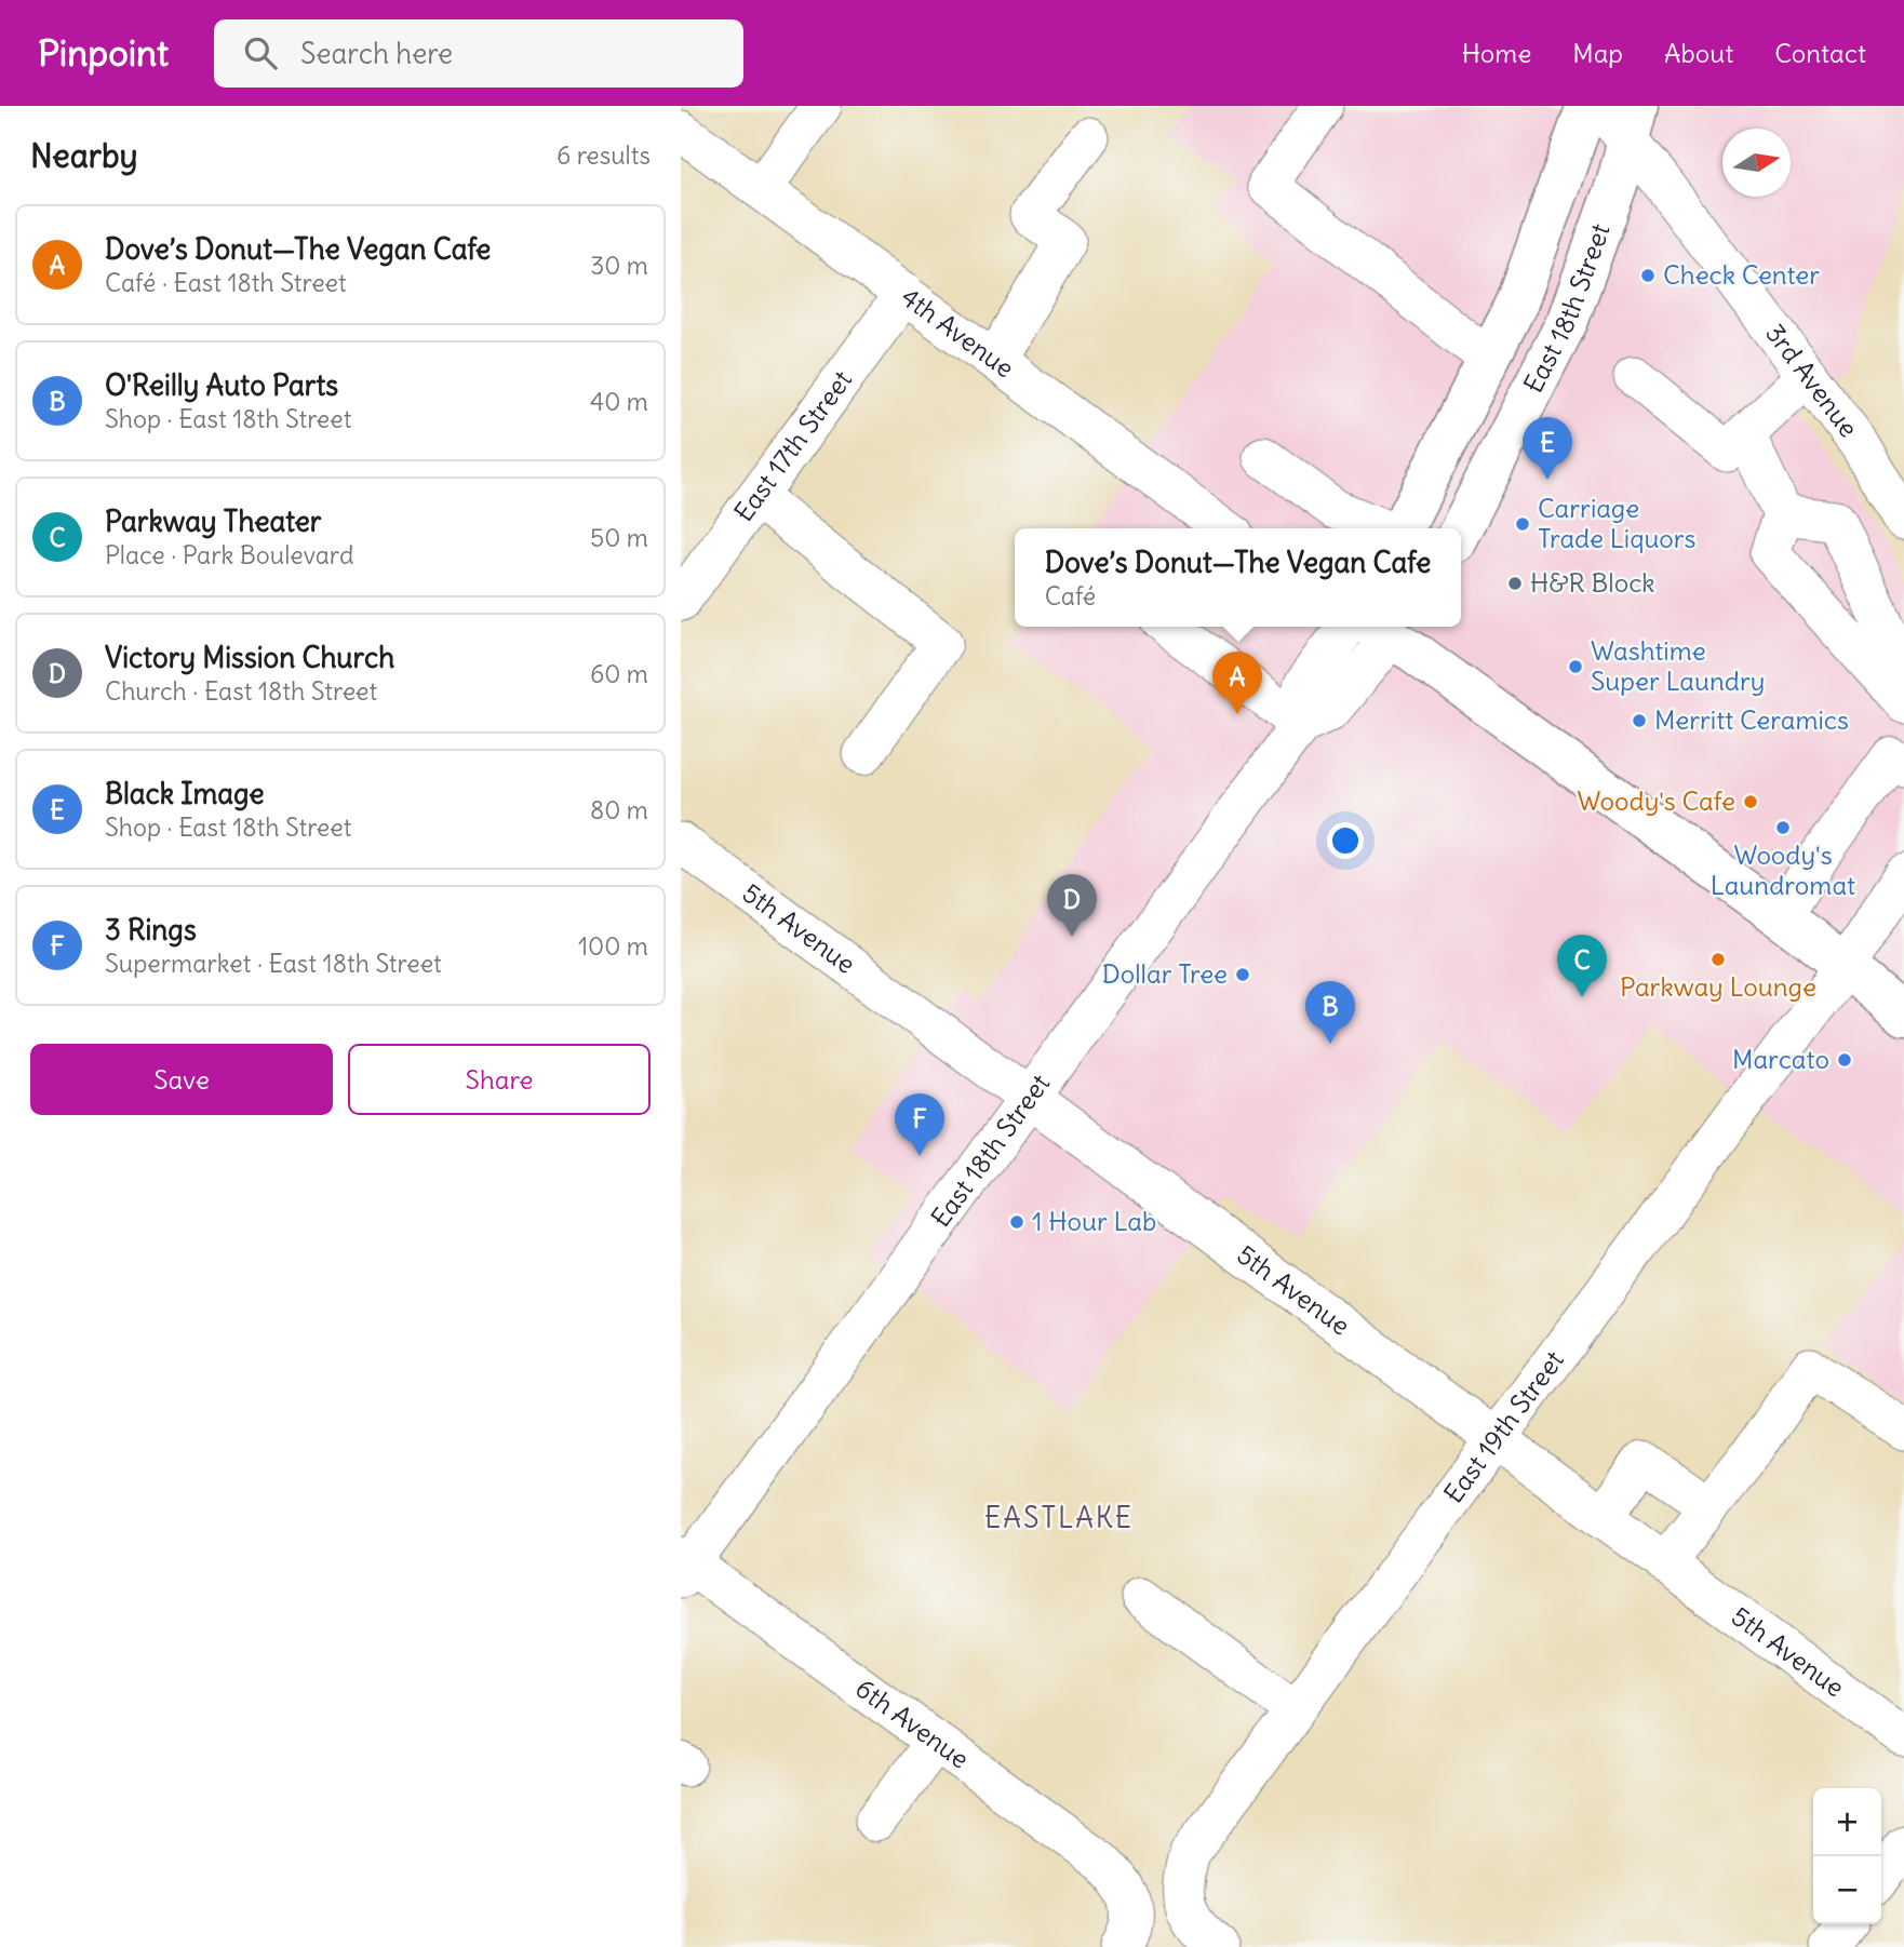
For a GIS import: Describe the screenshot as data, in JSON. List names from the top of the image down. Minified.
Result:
{"streets":{"main road":["East 18th Street"],"street":["4th Avenue","3rd Avenue","East 17th Street","5th Avenue","East 19th Street","6th Avenue"]},"crossings":[["East 18th Street","3rd Avenue"],["East 18th Street","5th Avenue"],["East 18th Street","6th Avenue"],["4th Avenue","East 17th Street"],["5th Avenue","East 19th Street"]],"districts":["EASTLAKE"],"places":["Check Center","Carriage Trade Liquors","H&R Block","Washtime Super Laundry","Merritt Ceramics","Woody's Cafe","Woody's Laundromat","Parkway Lounge","Dollar Tree","Marcato","1 Hour Lab"],"north":"right","page":{"header":"Pinpoint","search":"Search here","nav":["Home","Map","About","Contact"],"heading":["Nearby","6 results"],"list":[{"mark":"A","name":"Dove’s Donut—The Vegan Cafe","note":"Café · East 18th Street","value":"30 m"},{"mark":"B","name":"O'Reilly Auto Parts","note":"Shop · East 18th Street","value":"40 m"},{"mark":"C","name":"Parkway Theater","note":"Place · Park Boulevard","value":"50 m"},{"mark":"D","name":"Victory Mission Church","note":"Church · East 18th Street","value":"60 m"},{"mark":"E","name":"Black Image","note":"Shop · East 18th Street","value":"80 m"},{"mark":"F","name":"3 Rings","note":"Supermarket · East 18th Street","value":"100 m"}],"pins":["E","A","D","C","B","F"],"popup":["Dove’s Donut—The Vegan Cafe","Café"],"buttons":["Save","Share"],"map_buttons":["+","−"]}}
